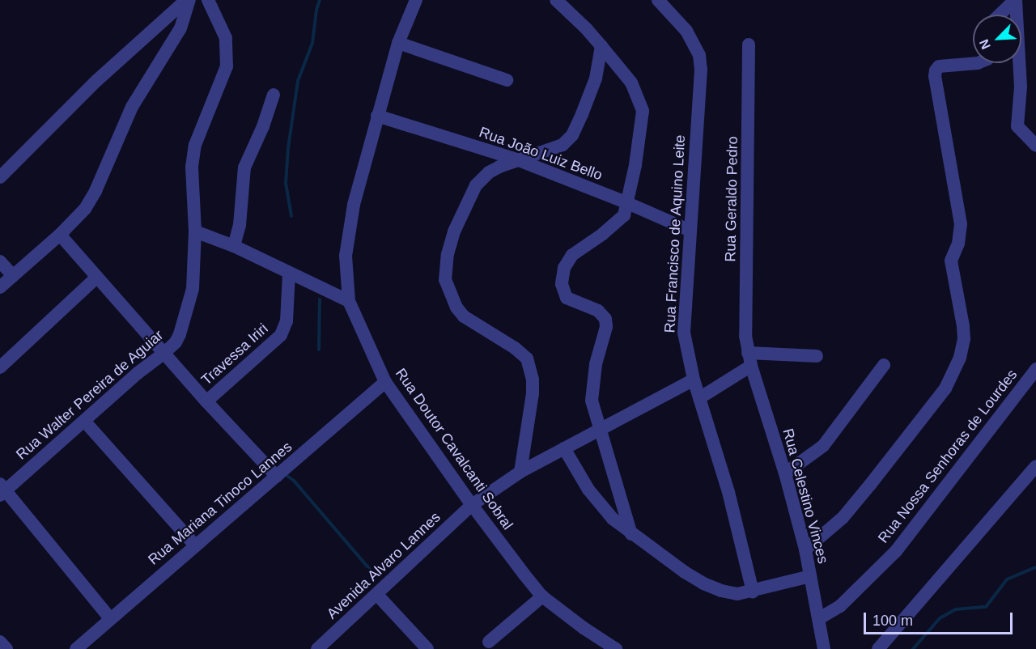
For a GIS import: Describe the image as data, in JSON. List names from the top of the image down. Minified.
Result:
{"streets":{"street":["Rua João Luiz Bello","Rua Geraldo Pedro","Rua Francisco de Aquino Leite","Travessa Iriri","Rua Walter Pereira de Aguiar","Rua Doutor Cavalcanti Sobral","Rua Nossa Senhoras de Lourdes","Rua Celestino Vinces","Rua Mariana Tinoco Lannes","Avenida Alvaro Lannes"]},"crossings":[["Rua João Luiz Bello","Rua Francisco de Aquino Leite"],["Rua João Luiz Bello","Rua Doutor Cavalcanti Sobral"],["Rua Geraldo Pedro","Rua Celestino Vinces"],["Rua Francisco de Aquino Leite","Avenida Alvaro Lannes"],["Rua Doutor Cavalcanti Sobral","Rua Mariana Tinoco Lannes"],["Rua Doutor Cavalcanti Sobral","Avenida Alvaro Lannes"],["Rua Nossa Senhoras de Lourdes","Rua Celestino Vinces"]],"scale_bar":"100 m","north":"bottom left"}
